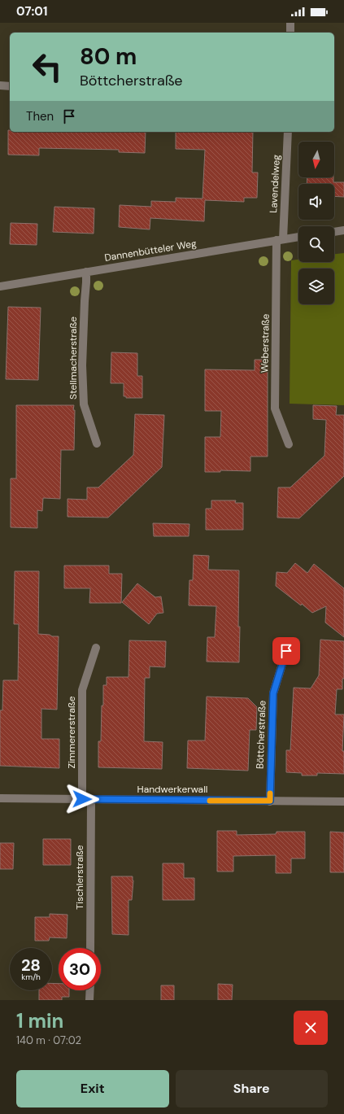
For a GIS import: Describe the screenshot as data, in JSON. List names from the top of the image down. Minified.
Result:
{"streets":{"street":["Lavendelweg","Dannenbütteler Weg","Weberstraße","Stellmacherstraße","Zimmererstraße","Böttcherstraße","Handwerkerwall","Tischlerstraße"]},"crossings":[["Lavendelweg","Dannenbütteler Weg"],["Lavendelweg","Weberstraße"],["Dannenbütteler Weg","Weberstraße"],["Dannenbütteler Weg","Stellmacherstraße"],["Zimmererstraße","Handwerkerwall"],["Böttcherstraße","Handwerkerwall"],["Handwerkerwall","Tischlerstraße"]],"north":"bottom","page":{"status":"07:01","turn":["80 m","Böttcherstraße"],"then":"Then","speed":"28 km/h","limit":"30","heading":["1 min","140 m · 07:02"],"buttons":["Exit","Share"]}}
